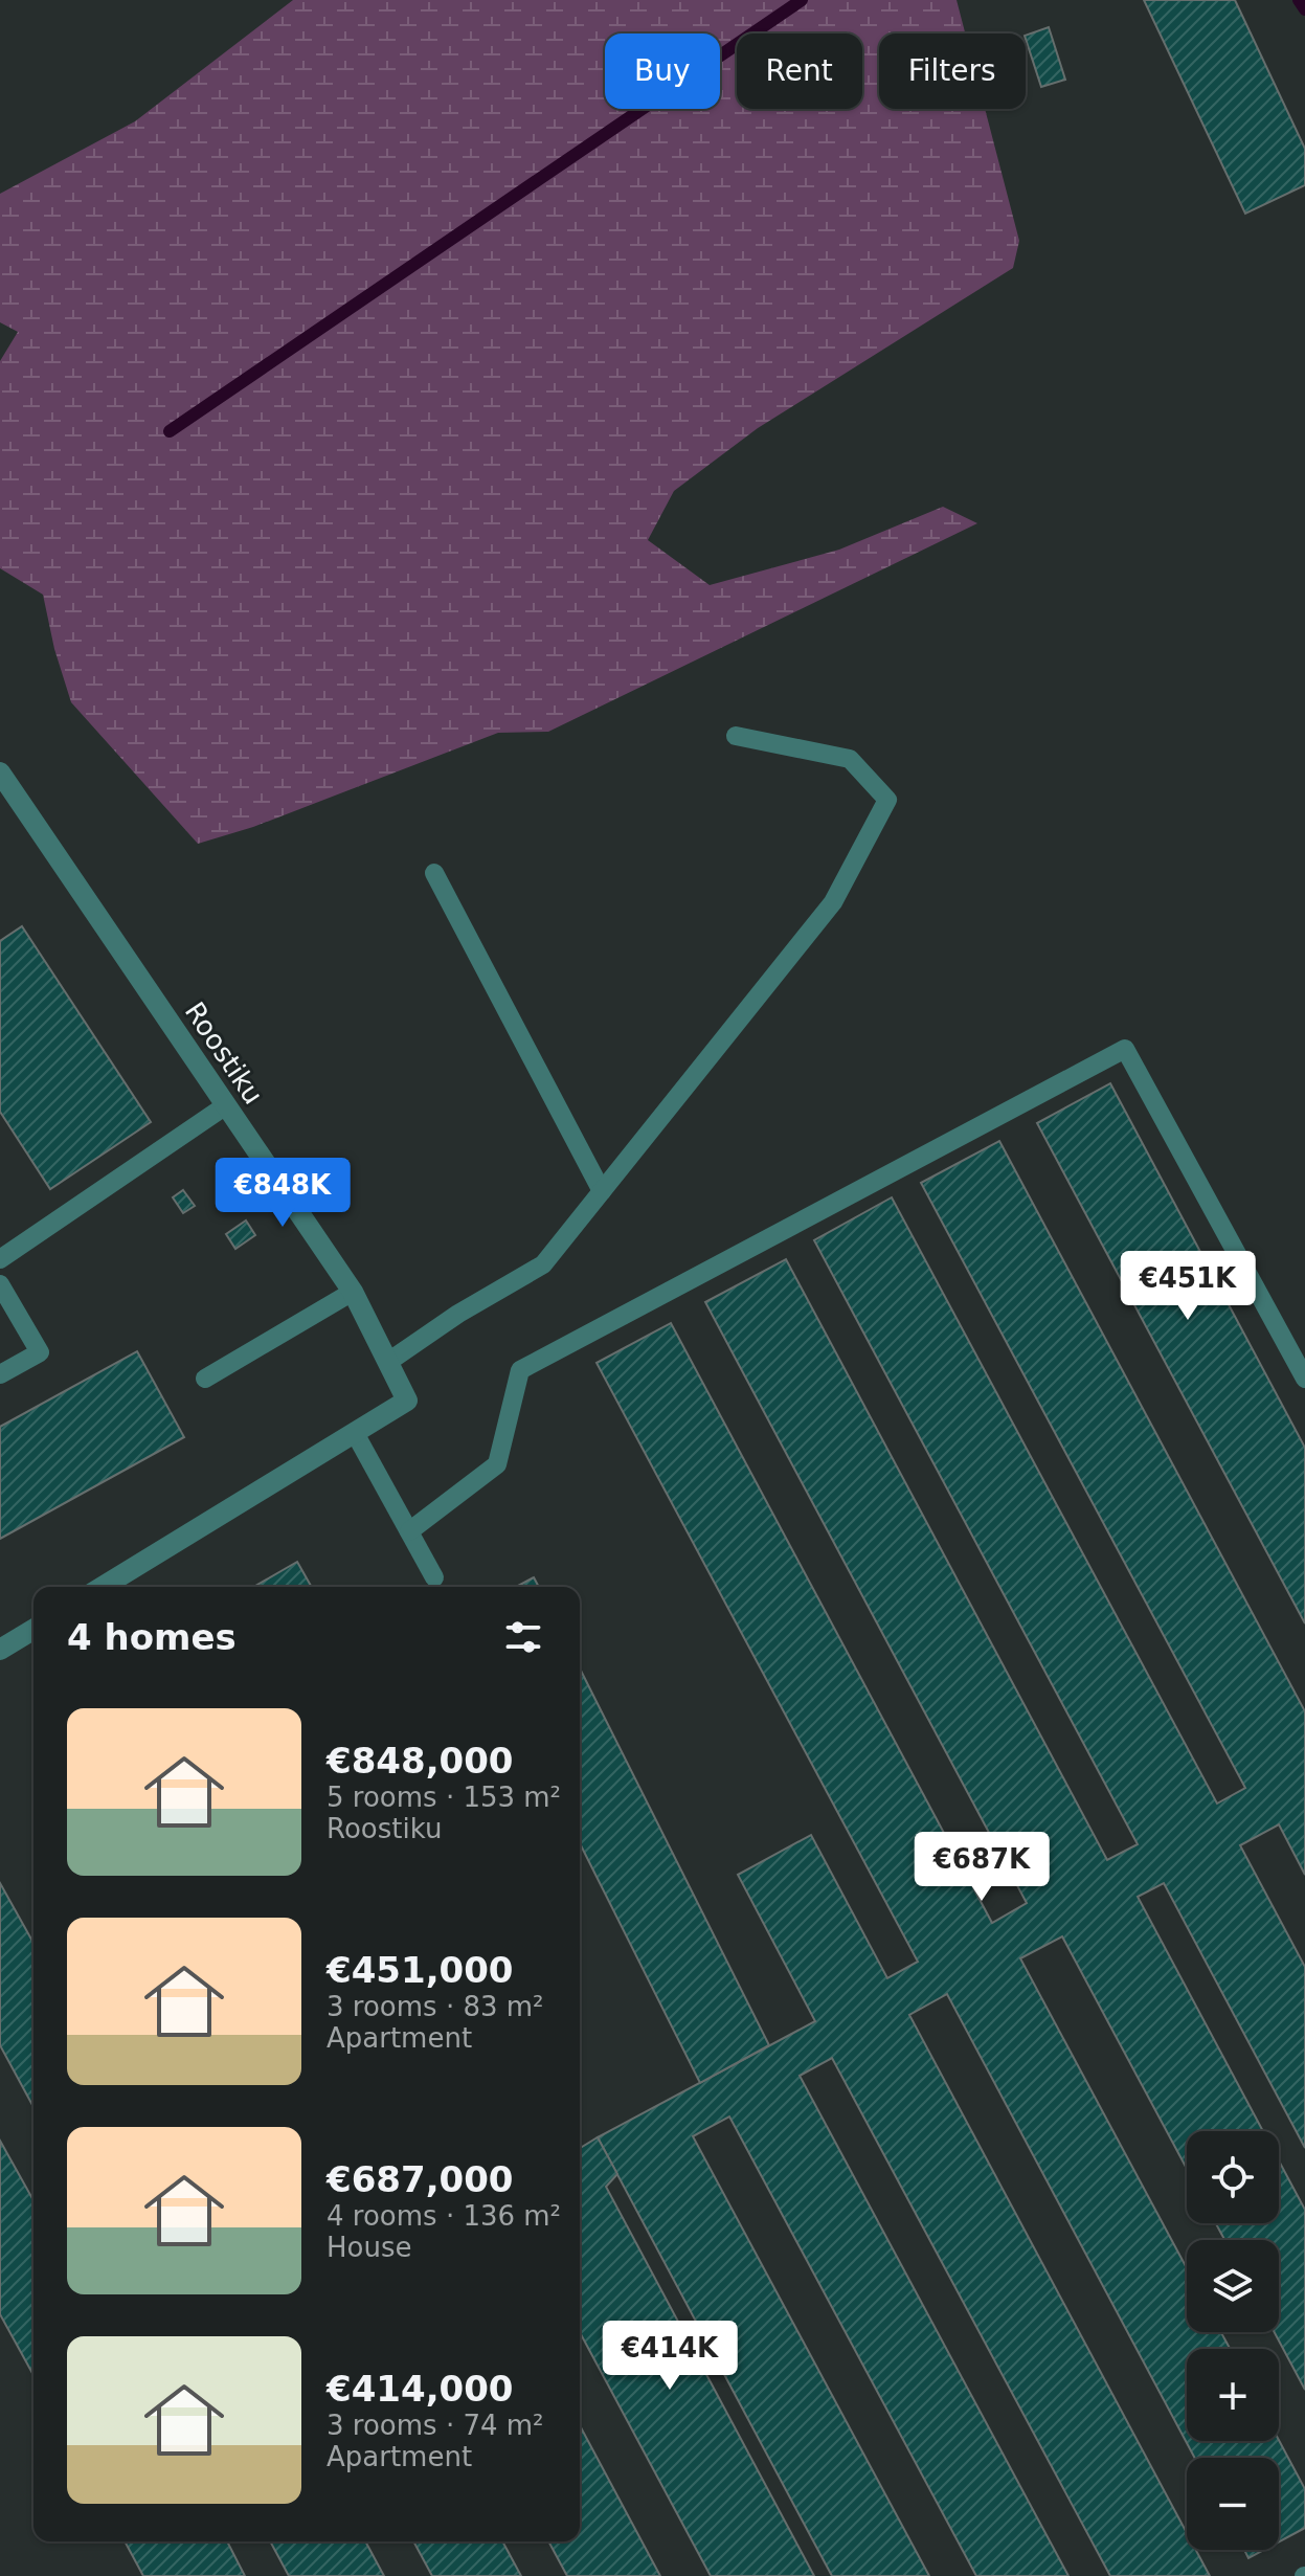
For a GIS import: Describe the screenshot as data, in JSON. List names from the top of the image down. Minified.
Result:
{"streets":{"street":["Roostiku"]},"page":{"chip":["Buy","Rent","Filters"],"price":["€848K","€451K","€687K","€414K"],"heading":"4 homes","list":[{"name":"€848,000","note":"5 rooms · 153 m² · Roostiku"},{"name":"€451,000","note":"3 rooms · 83 m² · Apartment"},{"name":"€687,000","note":"4 rooms · 136 m² · House"},{"name":"€414,000","note":"3 rooms · 74 m² · Apartment"}],"map_buttons":["+","−"]}}
